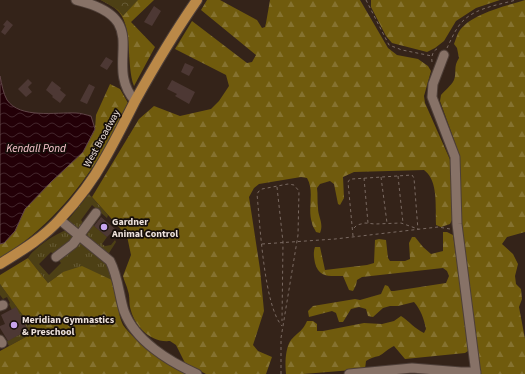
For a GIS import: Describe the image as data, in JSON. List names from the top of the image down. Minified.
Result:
{"streets":{"main road":["West Broadway"]},"water":["Kendall Pond"],"places":["Gardner Animal Control","Meridian Gymnastics & Preschool"]}
